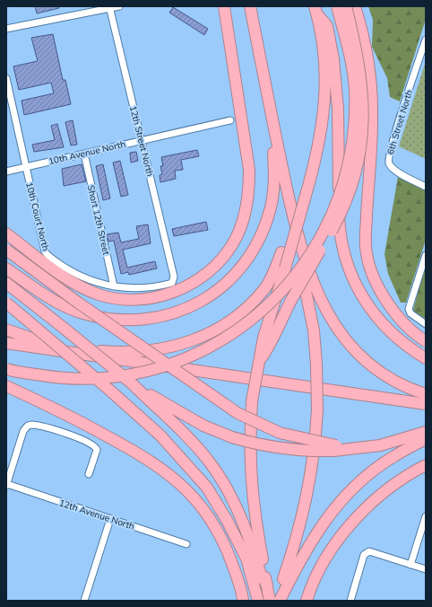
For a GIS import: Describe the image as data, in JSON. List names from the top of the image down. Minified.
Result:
{"streets":{"street":["6th Street North","12th Street North","10th Avenue North","10th Court North","Short 12th Street","12th Avenue North"]},"crossings":[["12th Street North","10th Avenue North"],["12th Street North","10th Court North"],["10th Avenue North","10th Court North"],["10th Avenue North","Short 12th Street"],["10th Court North","Short 12th Street"]]}
